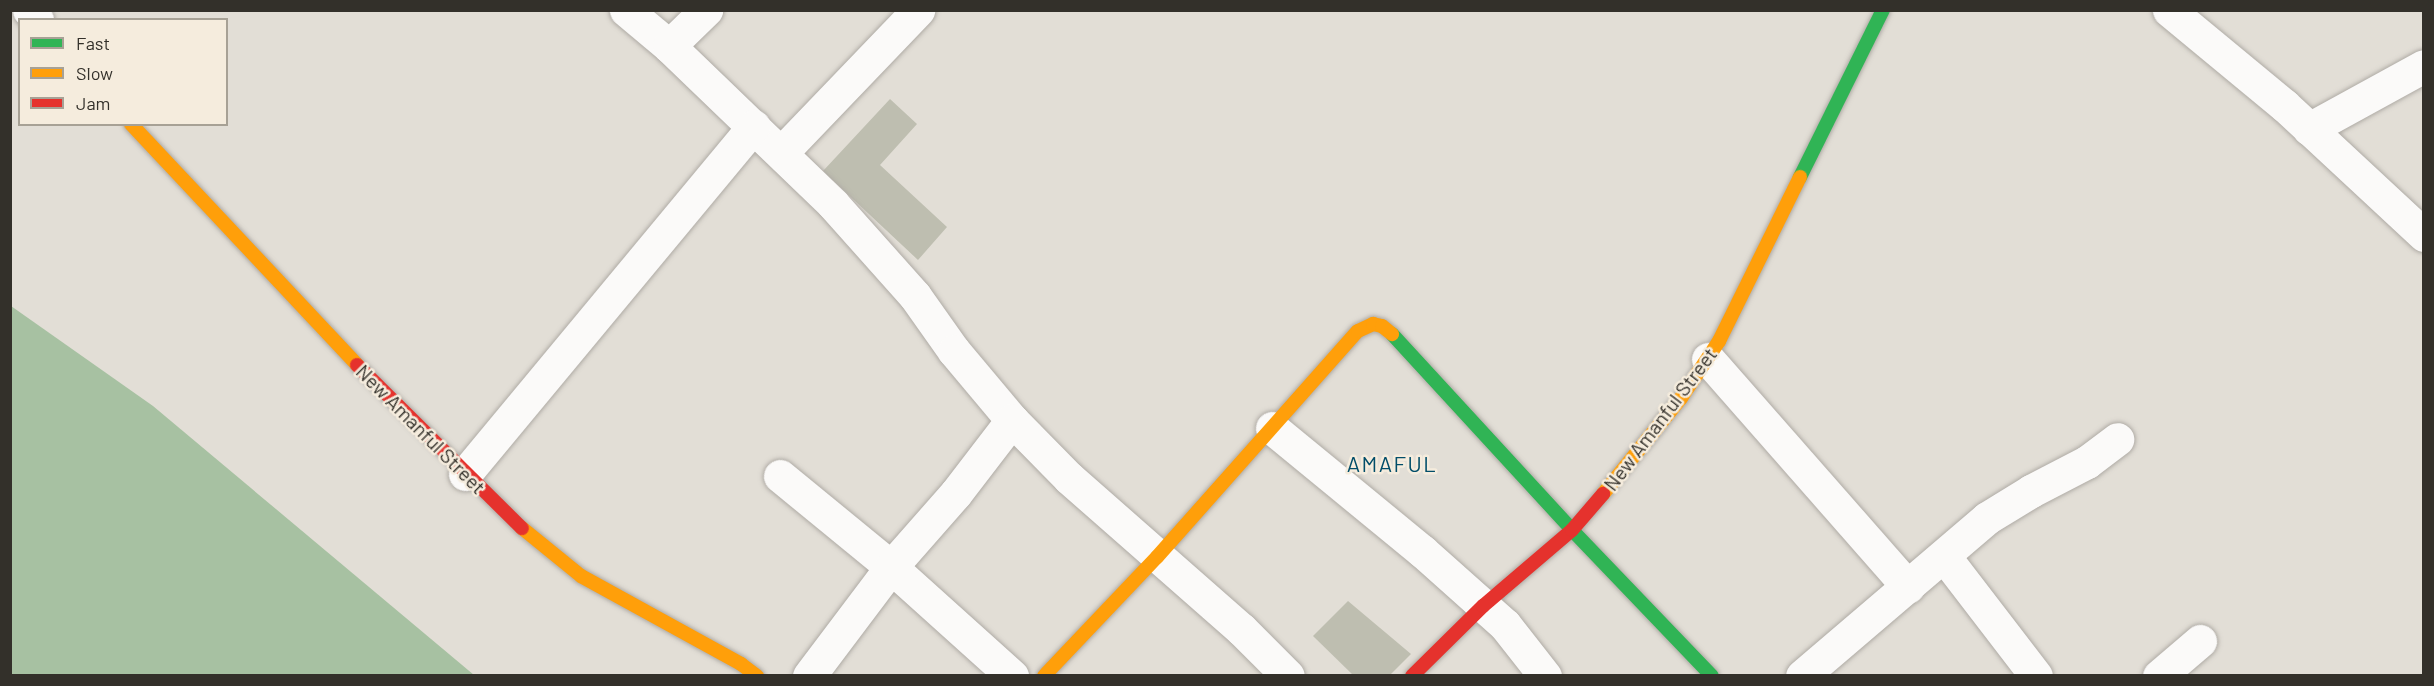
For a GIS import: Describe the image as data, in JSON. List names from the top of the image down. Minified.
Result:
{"streets":{"street":["New Amanful Street"]},"districts":["AMAFUL"],"legend":["Fast","Slow","Jam"]}
